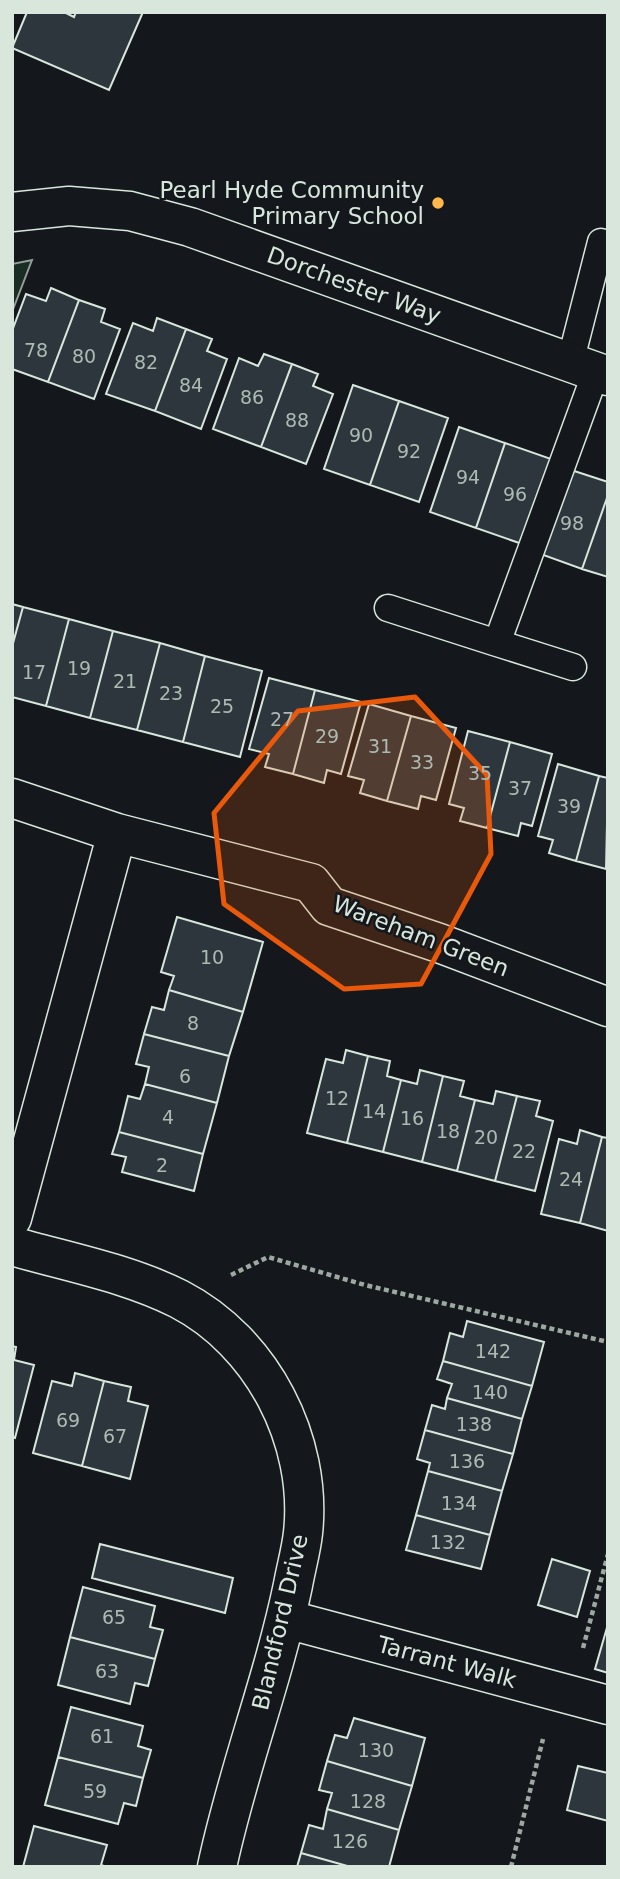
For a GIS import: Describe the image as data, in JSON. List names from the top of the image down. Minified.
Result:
{"streets":{"street":["Dorchester Way","Wareham Green","Blandford Drive","Tarrant Walk"]},"crossings":[["Blandford Drive","Tarrant Walk"]],"places":["Pearl Hyde Community Primary School"],"house_numbers":["78","80","82","84","86","88","90","92","94","96","98","19","17","21","23","25","27","29","31","33","35","37","39","10","8","6","12","14","4","16","18","20","22","2","24","142","140","69","138","67","136","134","132","65","63","61","130","59","128","126"]}
